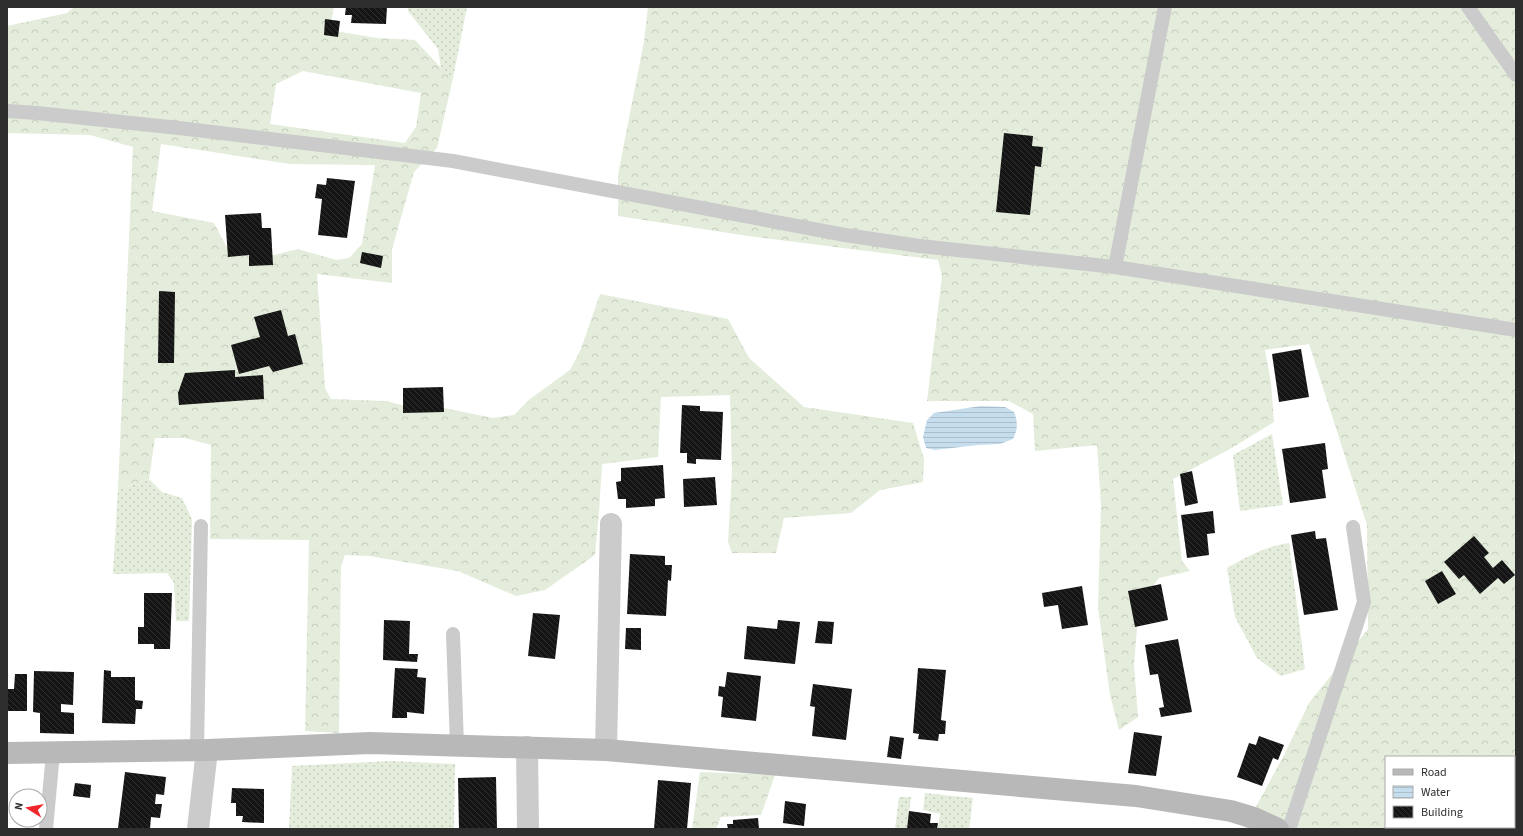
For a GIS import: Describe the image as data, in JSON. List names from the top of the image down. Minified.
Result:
{"legend":["Road","Water","Building"],"north":"left"}
